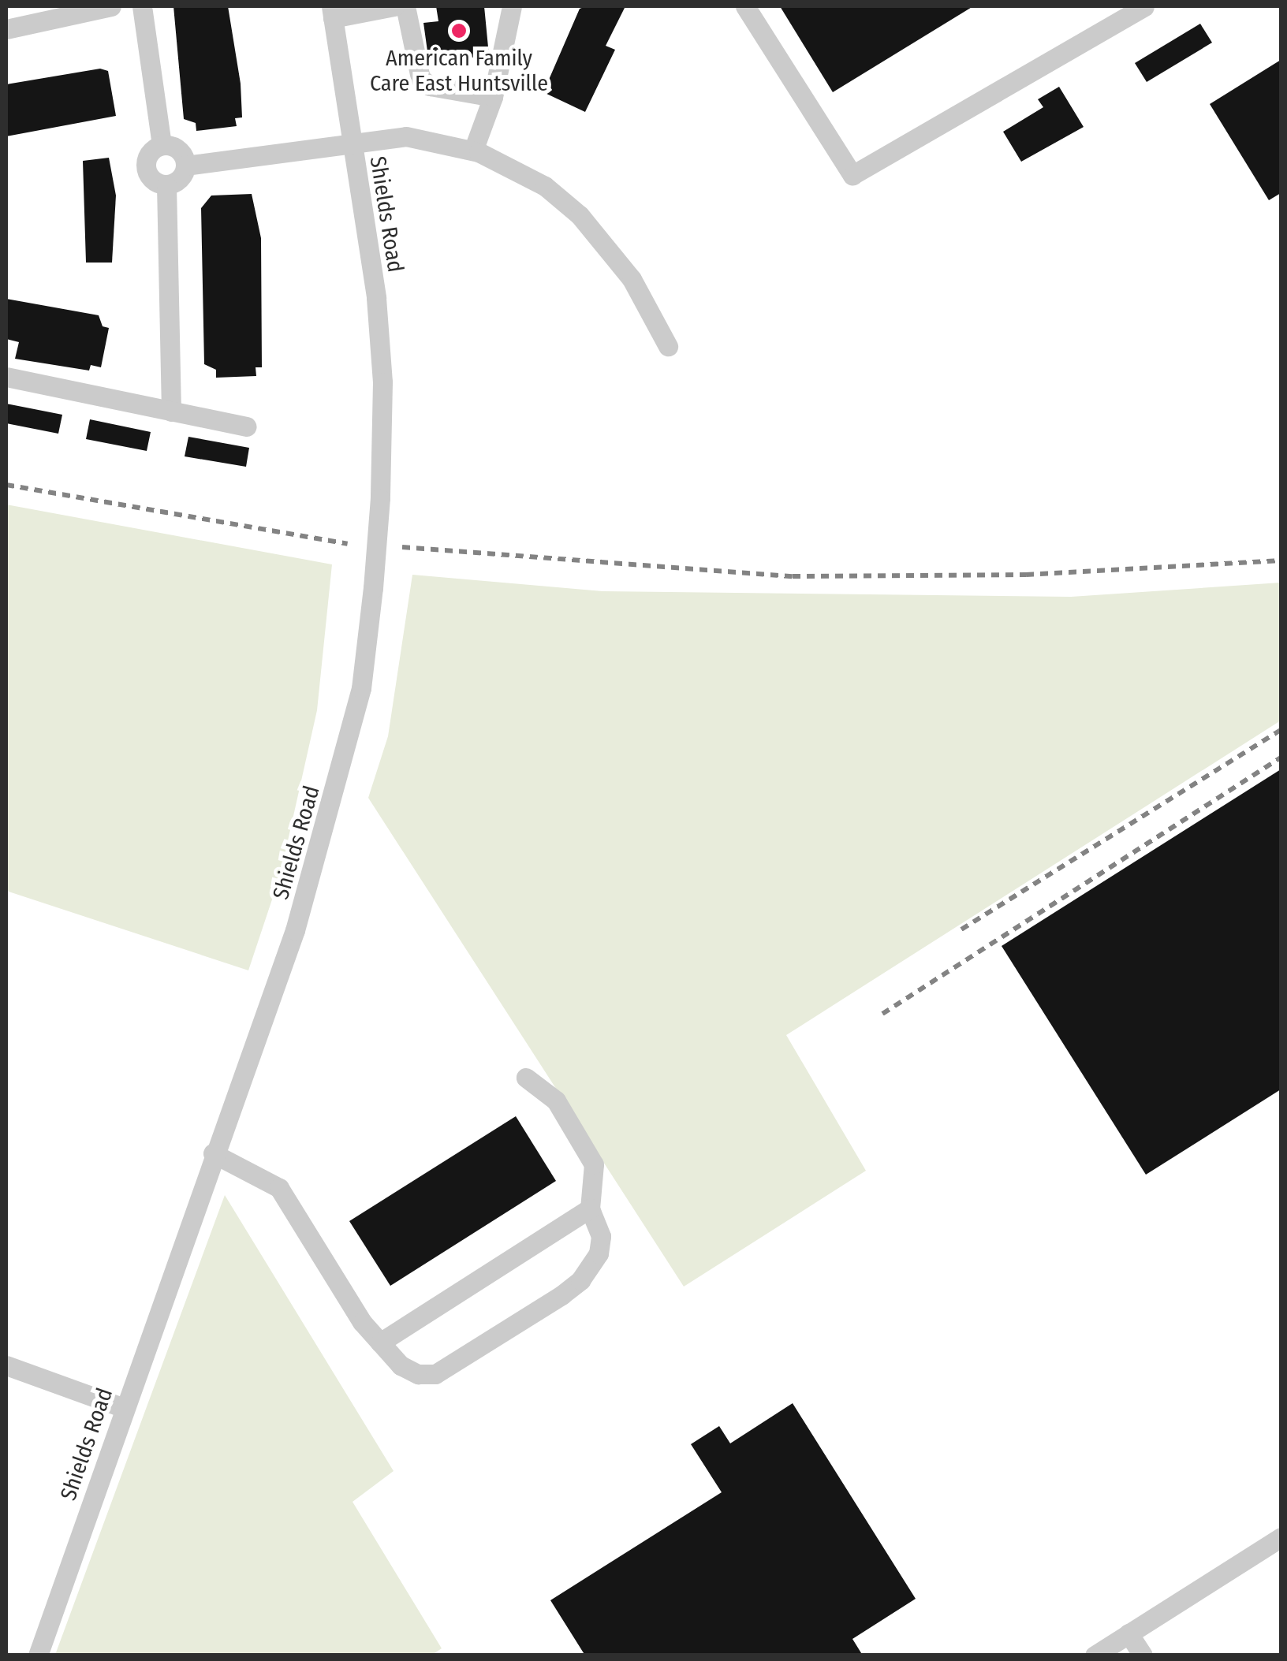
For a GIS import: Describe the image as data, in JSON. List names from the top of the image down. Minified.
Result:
{"streets":{"street":["Shields Road"]},"places":["American Family Care East Huntsville"]}
